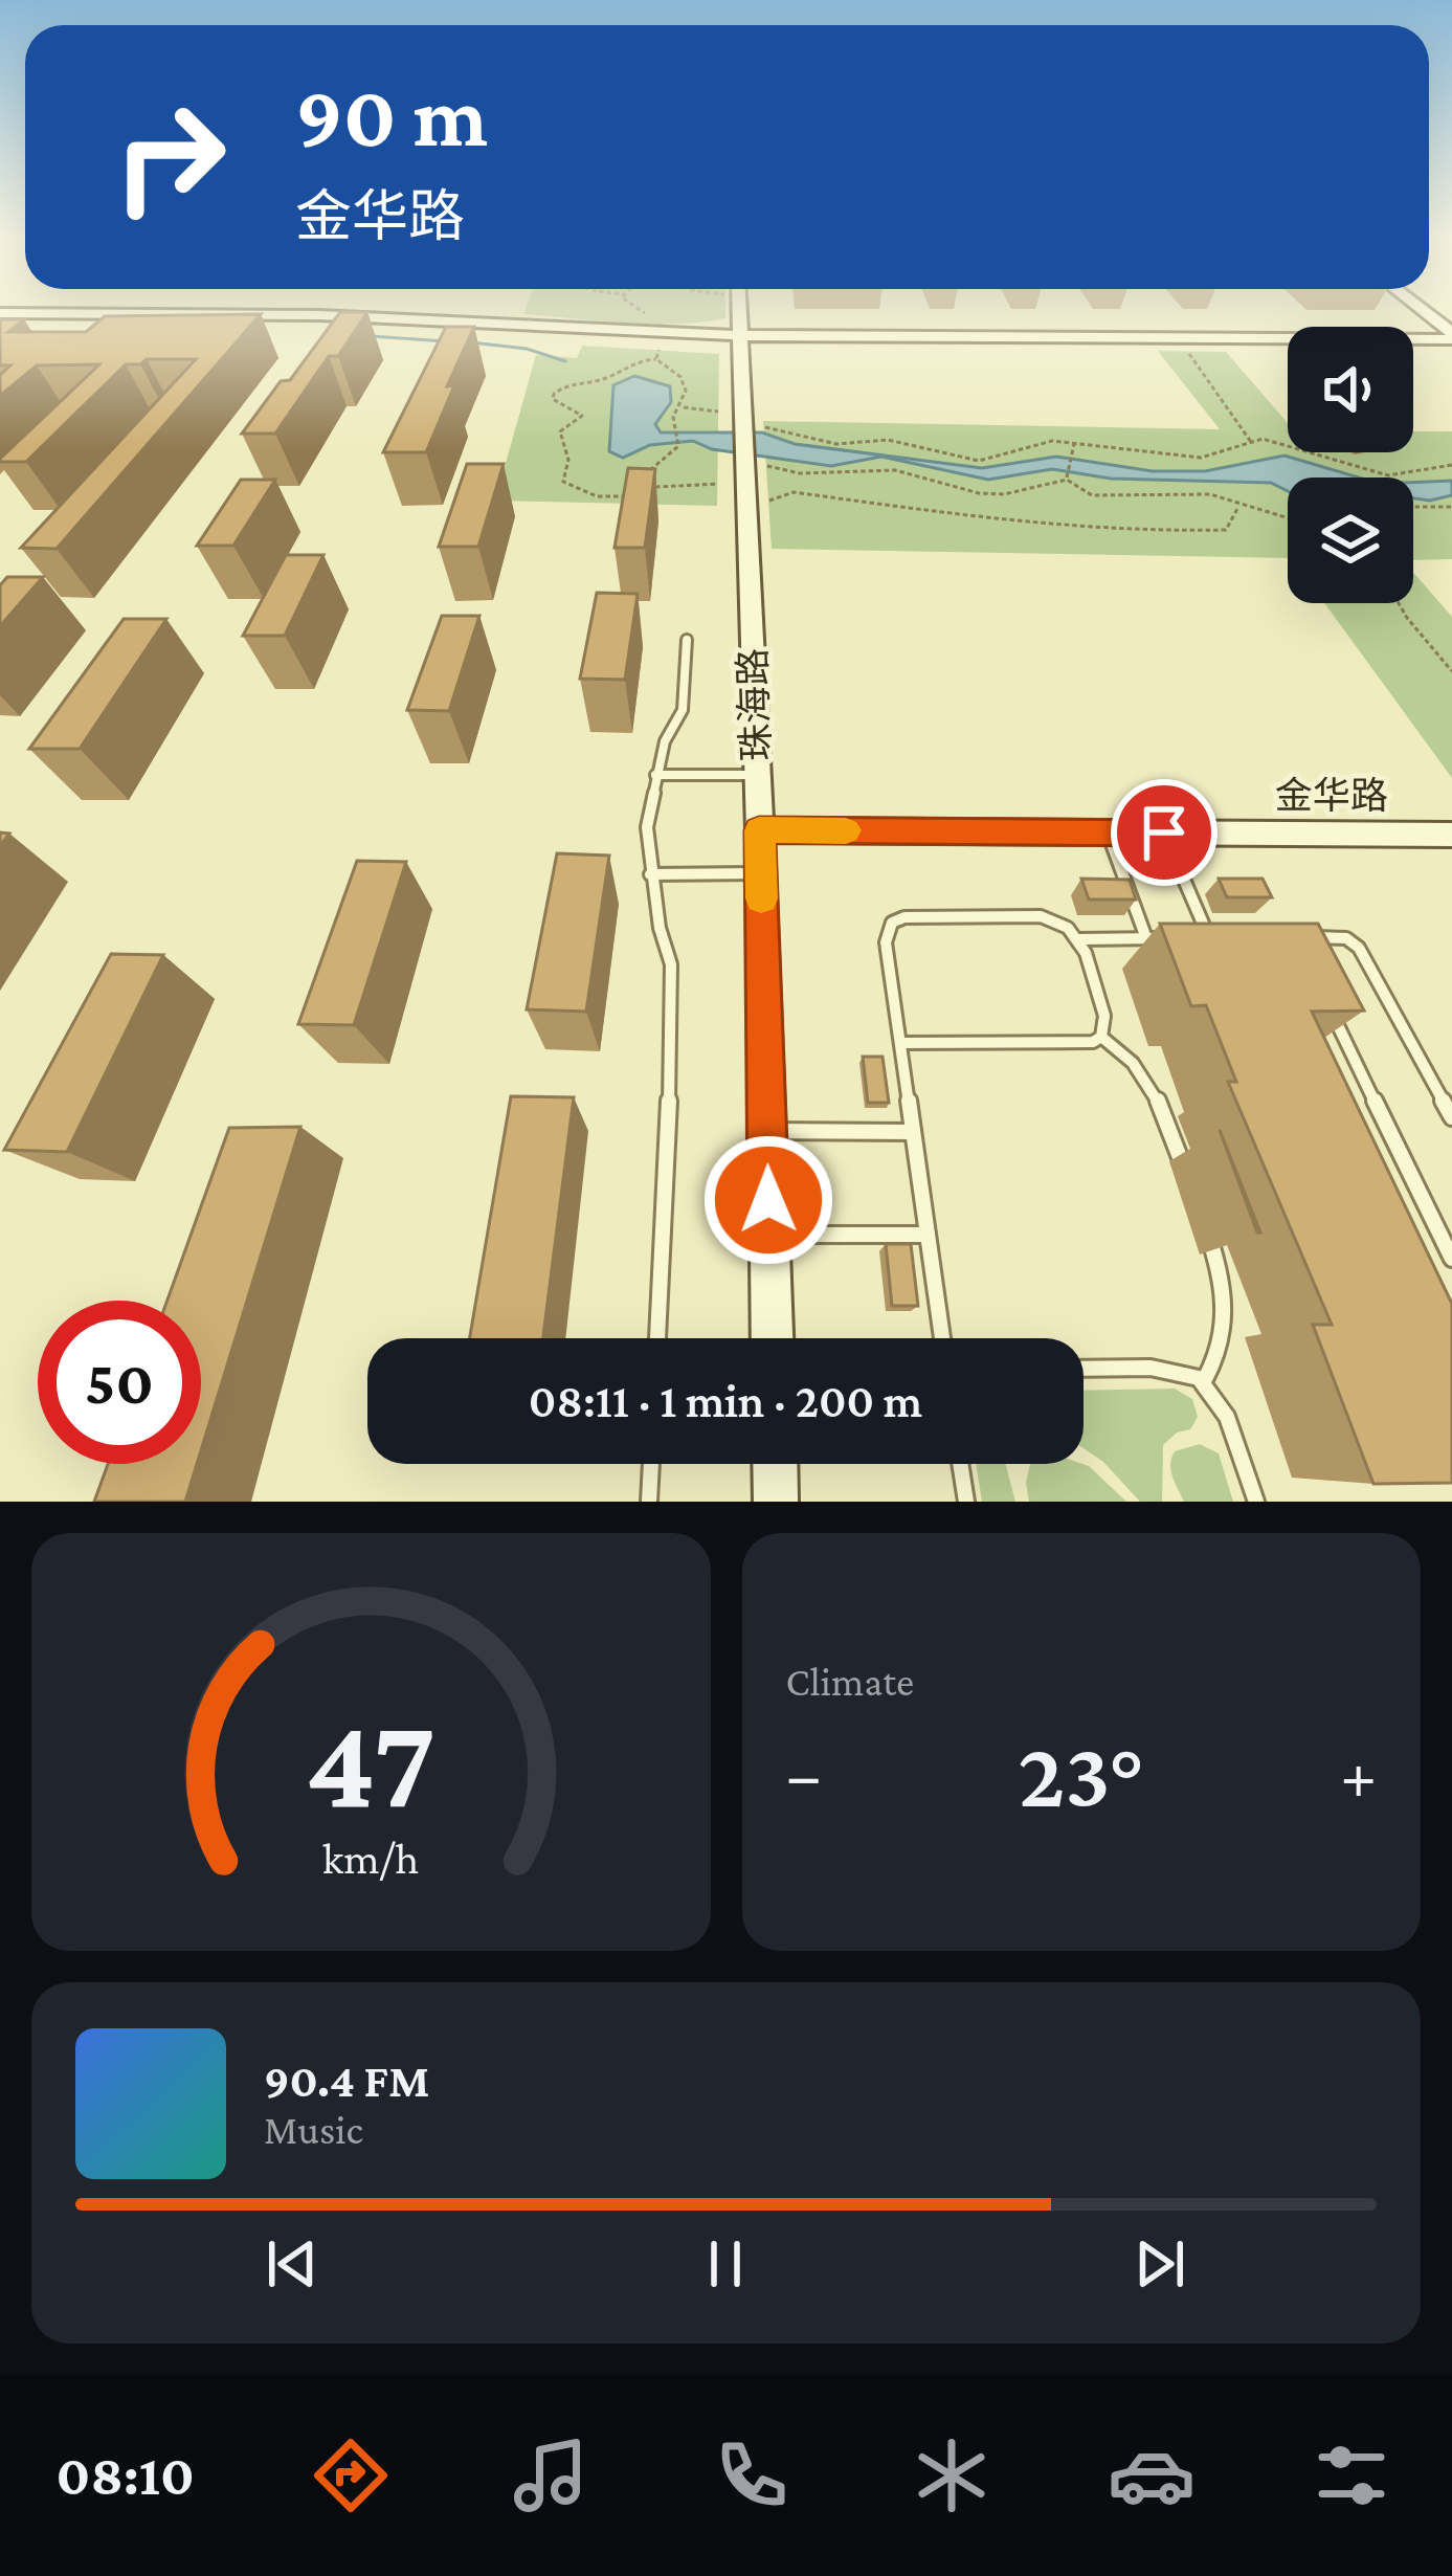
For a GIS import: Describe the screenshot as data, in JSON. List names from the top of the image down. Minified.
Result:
{"streets":{"street":["珠海路","金华路"]},"crossings":[["珠海路","金华路"]],"page":{"turn":["90 m","金华路"],"limit":"50","trip":"08:11 · 1 min · 200 m","tile":"Climate","heat":["−","23°","+"],"song":["90.4 FM","Music"],"tabs":"08:10","gauge":["47","km/h"]}}
